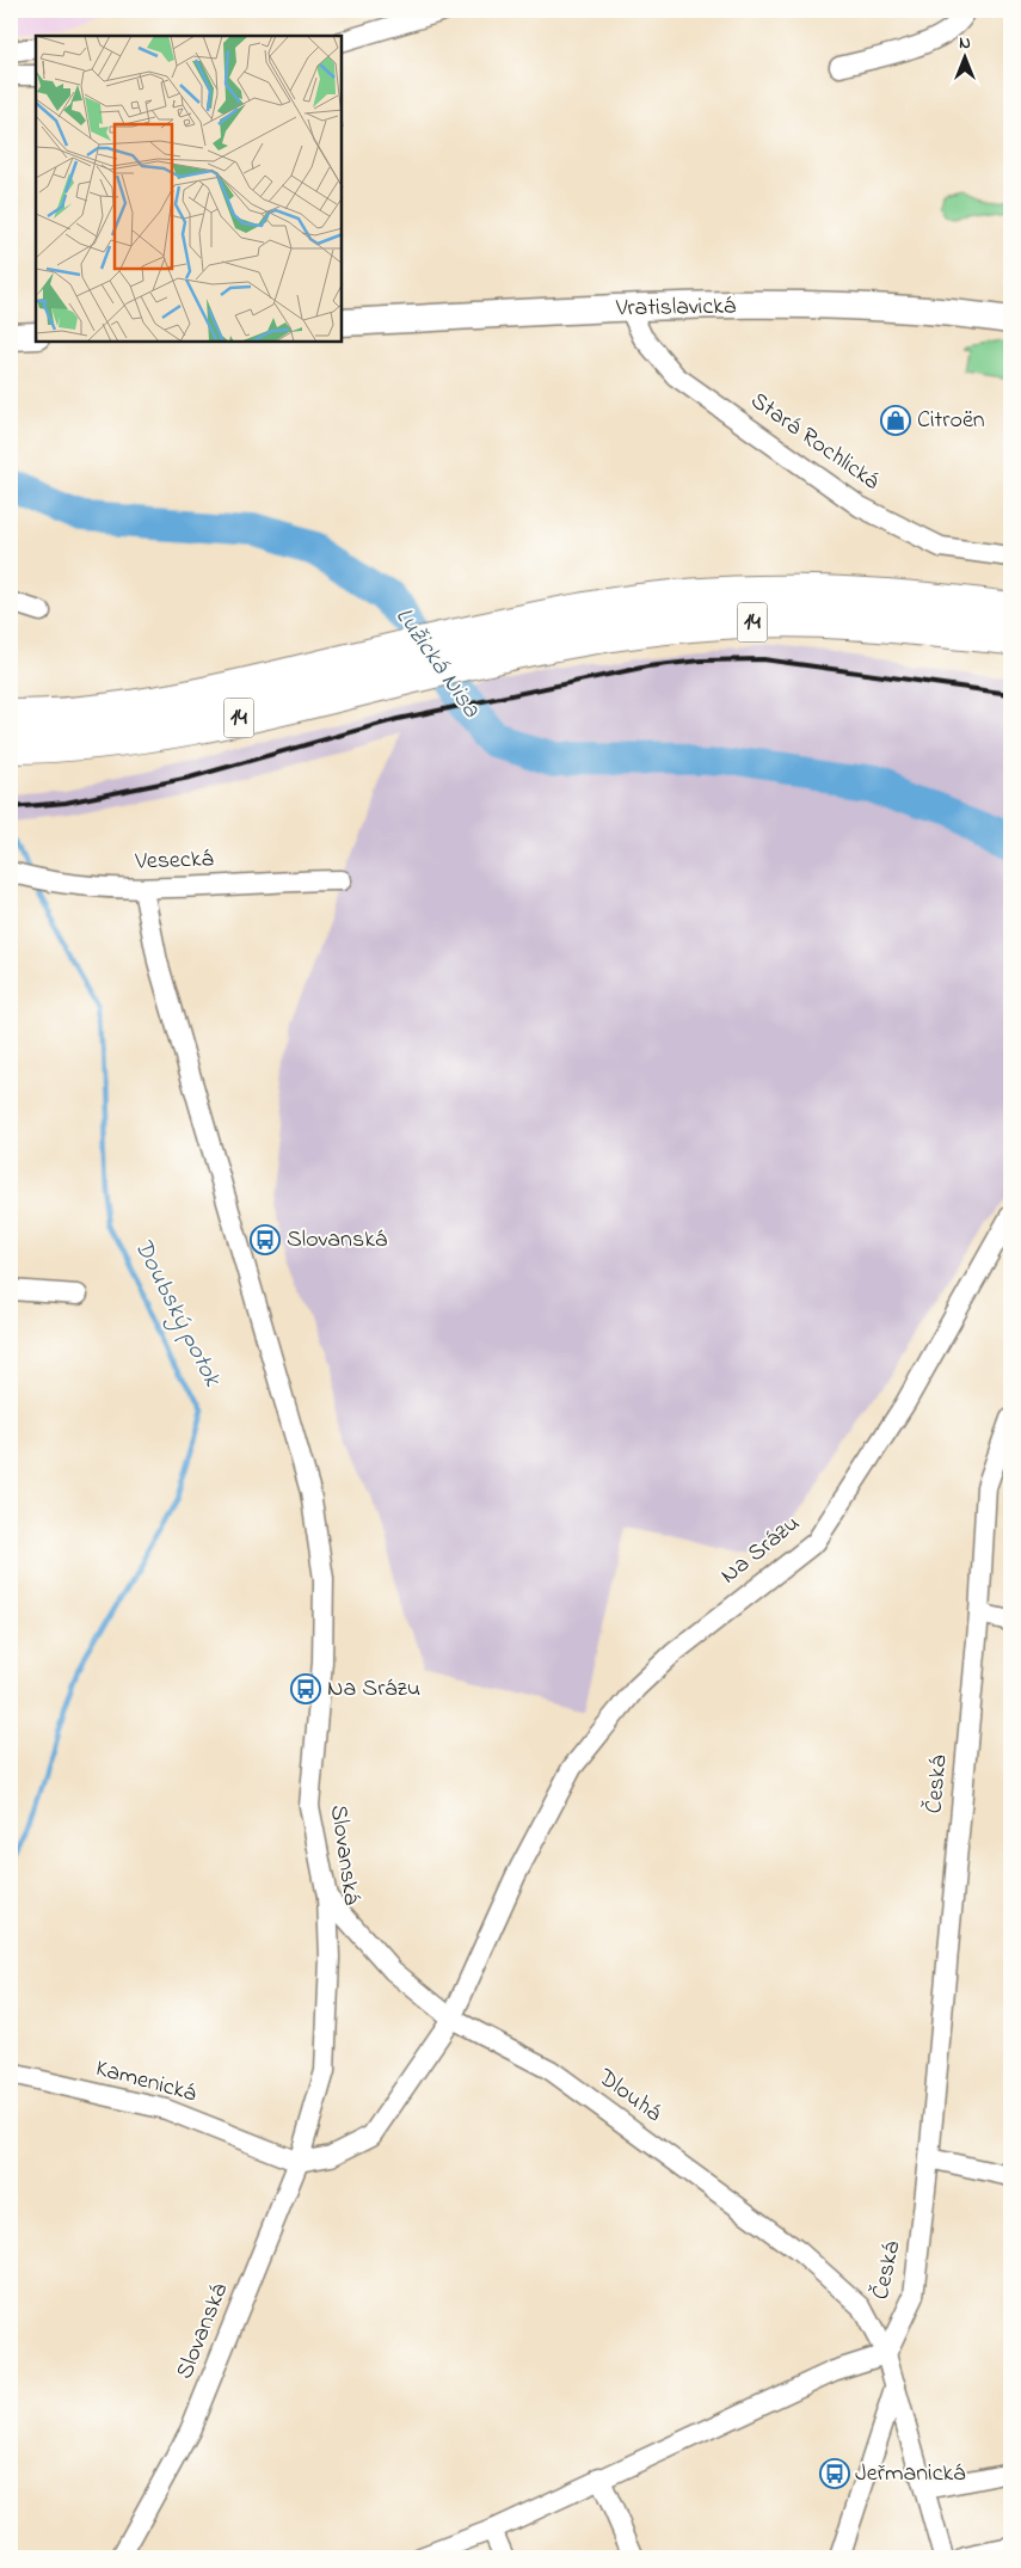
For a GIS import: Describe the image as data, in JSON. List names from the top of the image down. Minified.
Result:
{"streets":{"highway":["14"],"street":["Vratislavická","Stará Rochlická","Vesecká","Na Srázu","Česká","Slovanská","Kamenická","Dlouhá"]},"crossings":[["Vratislavická","Stará Rochlická"],["Vesecká","Slovanská"],["Na Srázu","Slovanská"],["Na Srázu","Kamenická"],["Na Srázu","Dlouhá"],["Česká","Dlouhá"],["Slovanská","Kamenická"],["Slovanská","Dlouhá"]],"water":["Lužická Nisa","Doubský potok"],"places":{"shop":["Citroën"],"bus stop":["Slovanská","Na Srázu","Jeřmanická"]},"north":"top"}
